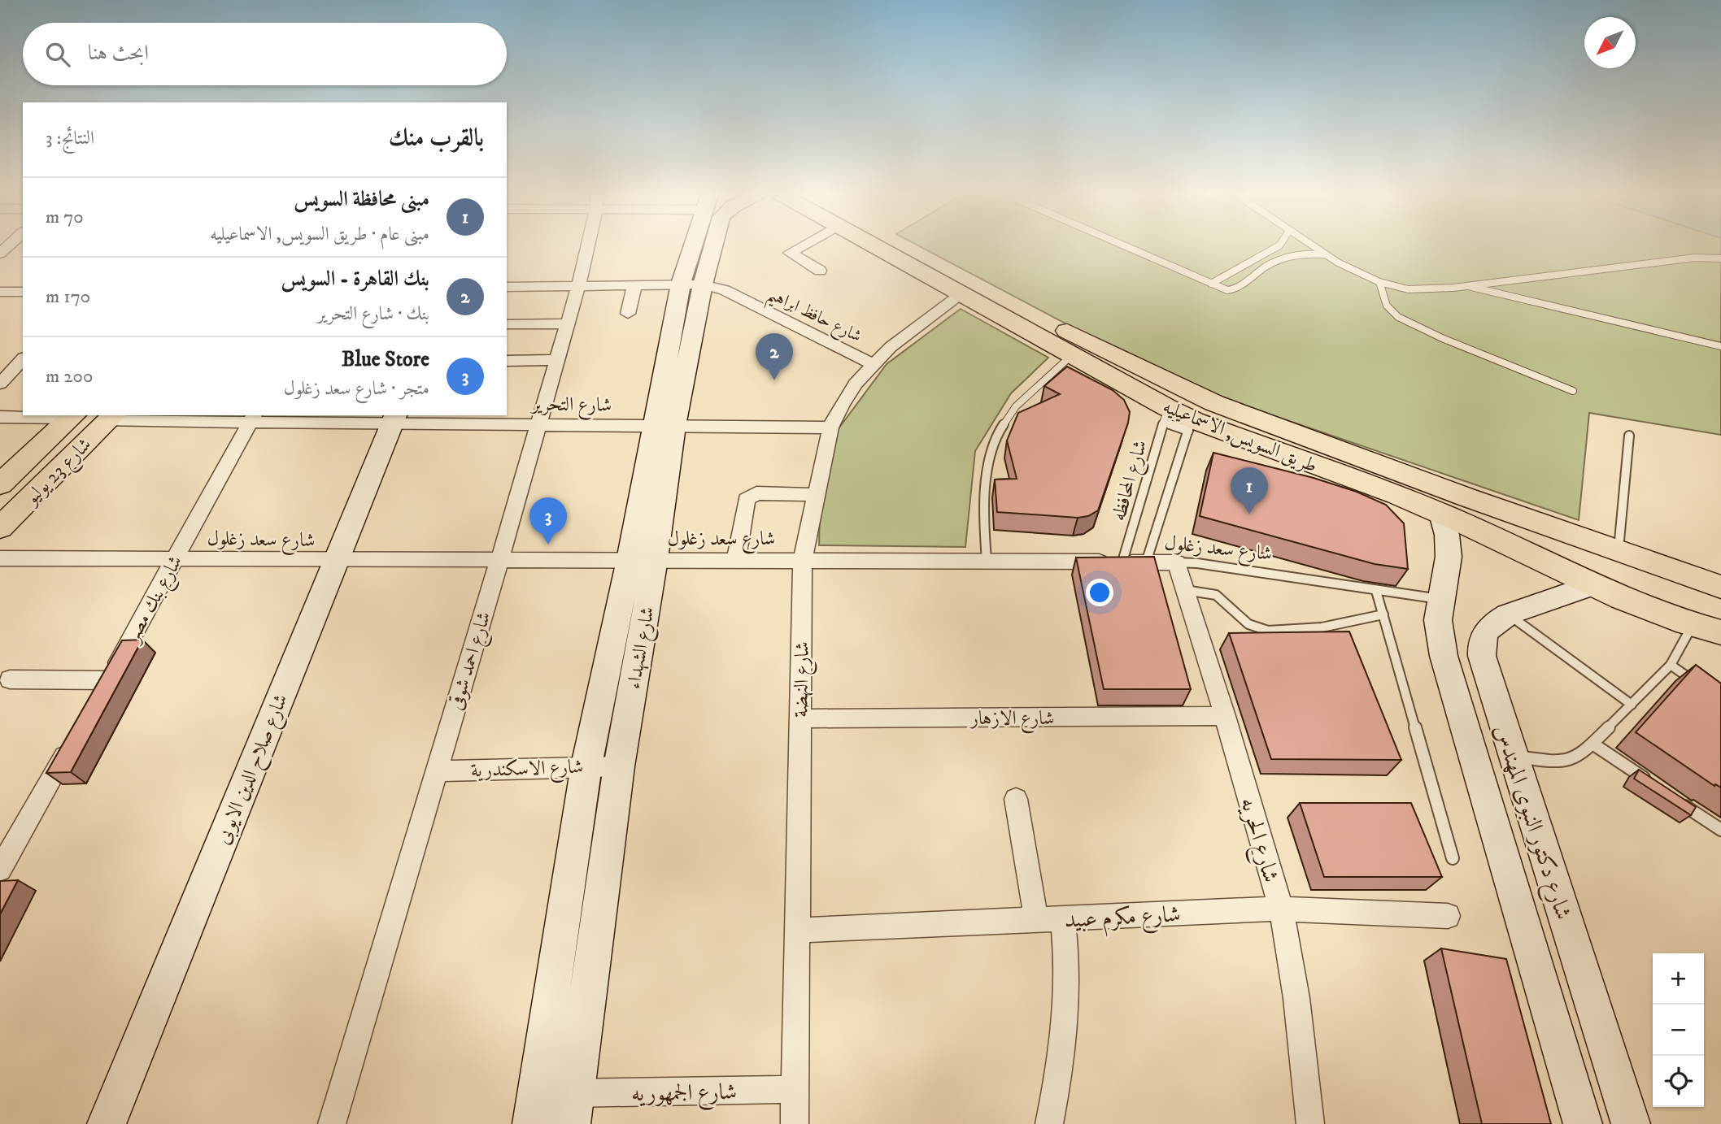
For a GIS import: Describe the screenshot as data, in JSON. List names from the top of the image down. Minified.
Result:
{"streets":{"main road":["طريق السويس, الاسماعيليه","شارع 23 يوليو"],"street":["شارع حافظ ابراهيم","شارع التحرير","شارع سعد زغلول","شارع بنك مصر","شارع الشهداء","شارع احمد شوقى","شارع النهضة","شارع الازهار","شارع الاسكندرية","شارع صلاح الدين الايوبى","شارع دكتور النبوى المهندس","شارع الحريه","شارع مكرم عبيد","شارع الجمهوريه"],"lane":["شارع المحافظه"]},"crossings":[["شارع حافظ ابراهيم","شارع الشهداء"],["شارع حافظ ابراهيم","شارع احمد شوقى"],["شارع حافظ ابراهيم","شارع النهضة"],["شارع التحرير","شارع 23 يوليو"],["شارع التحرير","شارع بنك مصر"],["شارع التحرير","شارع الشهداء"],["شارع التحرير","شارع احمد شوقى"],["شارع التحرير","شارع النهضة"],["شارع التحرير","شارع صلاح الدين الايوبى"],["طريق السويس, الاسماعيليه","شارع المحافظه"],["طريق السويس, الاسماعيليه","شارع النهضة"],["شارع المحافظه","شارع سعد زغلول"],["شارع سعد زغلول","شارع بنك مصر"],["شارع سعد زغلول","شارع الشهداء"],["شارع سعد زغلول","شارع احمد شوقى"],["شارع سعد زغلول","شارع النهضة"],["شارع سعد زغلول","شارع صلاح الدين الايوبى"],["شارع سعد زغلول","شارع الحريه"],["شارع الشهداء","شارع الاسكندرية"],["شارع الشهداء","شارع الجمهوريه"],["شارع احمد شوقى","شارع الاسكندرية"],["شارع النهضة","شارع الازهار"],["شارع النهضة","شارع مكرم عبيد"],["شارع النهضة","شارع الجمهوريه"],["شارع الازهار","شارع الحريه"],["شارع الحريه","شارع مكرم عبيد"]],"north":"bottom left","page":{"search":"ابحث هنا","heading":["بالقرب منك","النتائج: 3"],"list":[{"mark":"1","name":"مبنى محافظة السويس","note":"مبنى عام · طريق السويس, الاسماعيليه","value":"70 m"},{"mark":"2","name":"بنك القاهرة - السويس","note":"بنك · شارع التحرير","value":"170 m"},{"mark":"3","name":"Blue Store","note":"متجر · شارع سعد زغلول","value":"200 m"}],"pins":["2","1","3"],"map_buttons":["+","−"]}}
